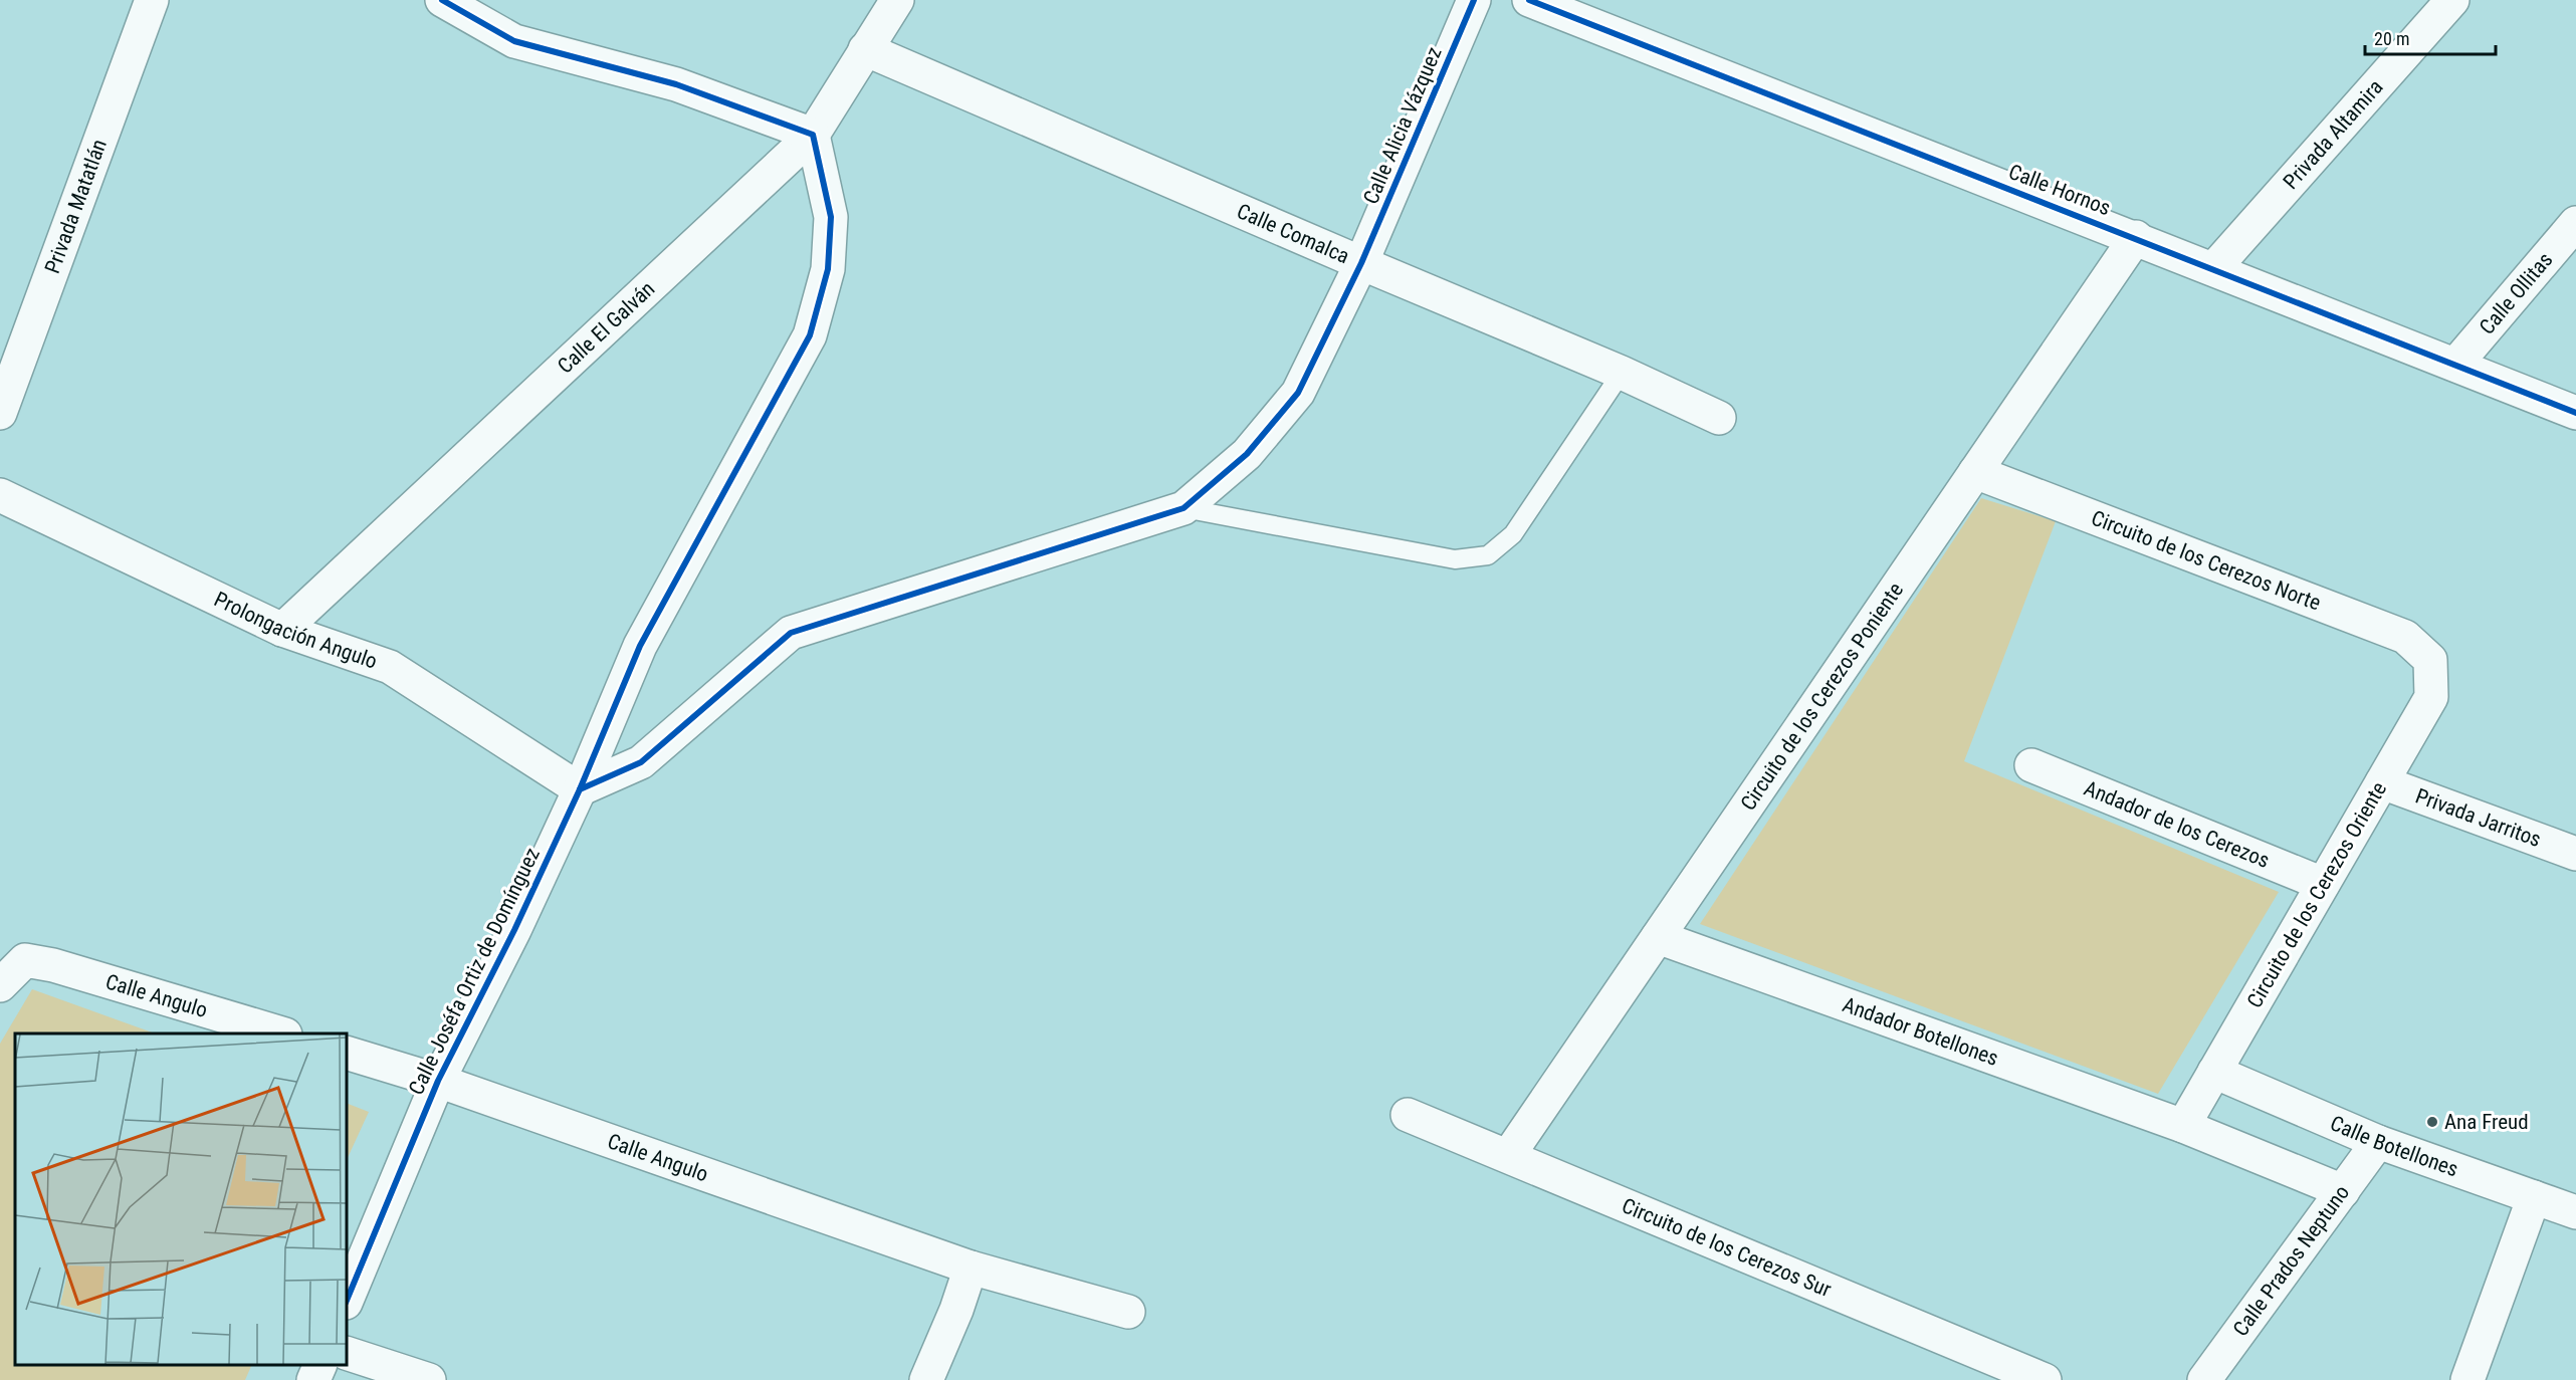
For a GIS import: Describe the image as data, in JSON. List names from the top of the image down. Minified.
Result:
{"streets":{"street":["Calle Alicia Vázquez","Privada Altamira","Calle Hornos","Privada Matatlán","Calle Comalca","Calle Ollitas","Calle El Galván","Circuito de los Cerezos Norte","Prolongación Angulo","Circuito de los Cerezos Poniente","Privada Jarritos","Andador de los Cerezos","Circuito de los Cerezos Oriente","Calle Joséfa Ortiz de Domínguez","Calle Angulo","Andador Botellones","Calle Botellones","Circuito de los Cerezos Sur","Calle Prados Neptuno"]},"crossings":[["Calle Alicia Vázquez","Calle Comalca"],["Privada Altamira","Calle Hornos"],["Calle Hornos","Calle Ollitas"],["Calle Hornos","Circuito de los Cerezos Poniente"],["Calle Comalca","Calle El Galván"],["Calle El Galván","Prolongación Angulo"],["Calle El Galván","Calle Joséfa Ortiz de Domínguez"],["Circuito de los Cerezos Norte","Circuito de los Cerezos Poniente"],["Circuito de los Cerezos Norte","Circuito de los Cerezos Oriente"],["Prolongación Angulo","Calle Joséfa Ortiz de Domínguez"],["Circuito de los Cerezos Poniente","Andador Botellones"],["Circuito de los Cerezos Poniente","Circuito de los Cerezos Sur"],["Privada Jarritos","Circuito de los Cerezos Oriente"],["Andador de los Cerezos","Circuito de los Cerezos Oriente"],["Circuito de los Cerezos Oriente","Andador Botellones"],["Circuito de los Cerezos Oriente","Calle Botellones"],["Calle Joséfa Ortiz de Domínguez","Calle Angulo"],["Calle Botellones","Calle Prados Neptuno"]],"places":["Ana Freud"],"scale_bar":"20 m"}
